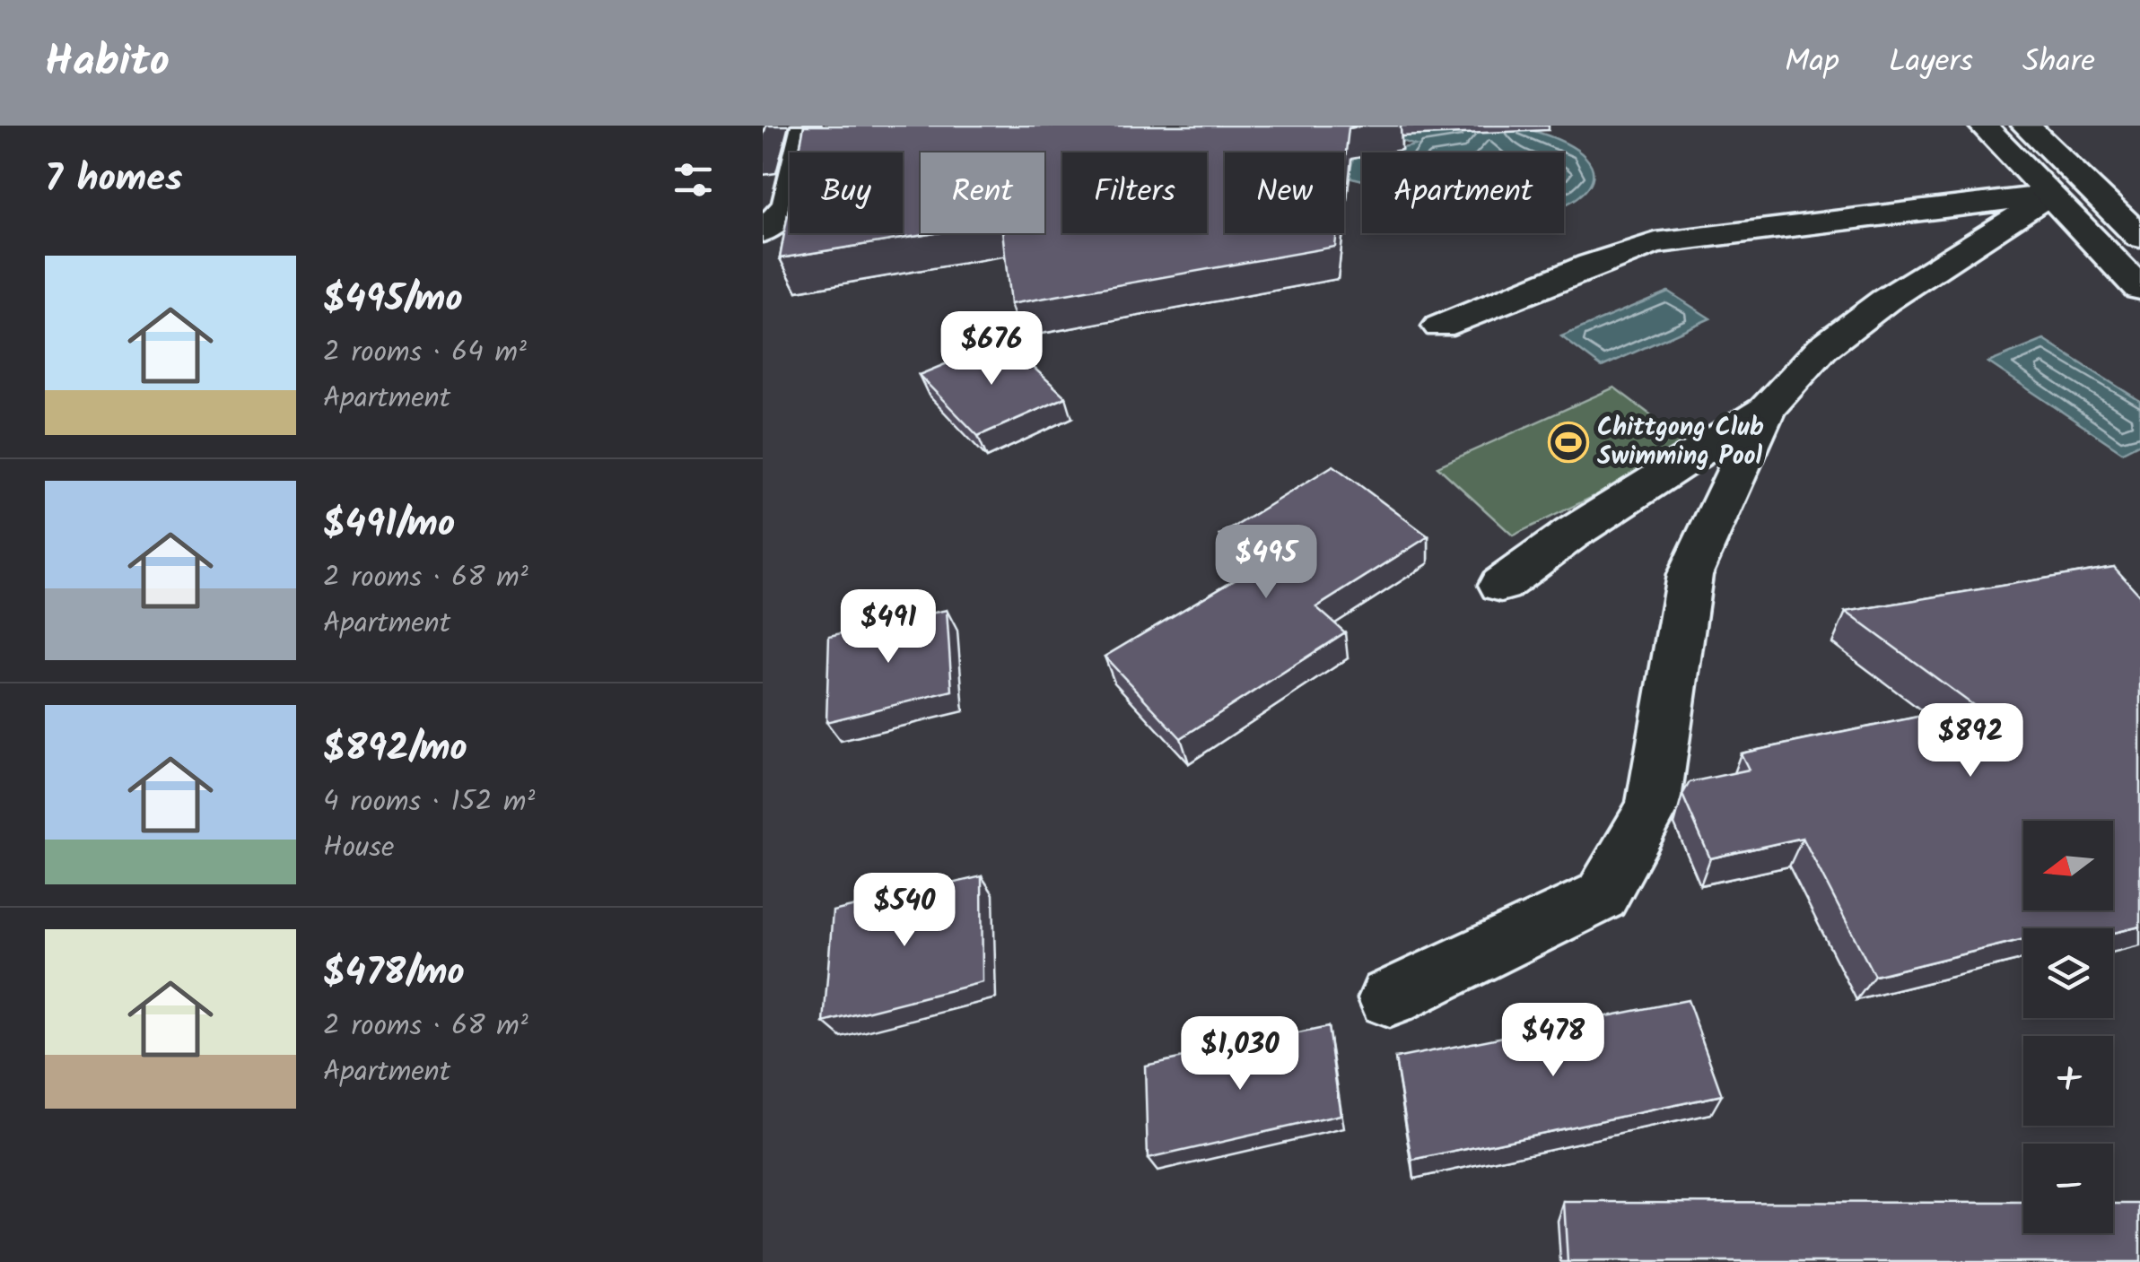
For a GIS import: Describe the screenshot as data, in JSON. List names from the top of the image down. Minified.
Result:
{"places":{"sports":["Chittgong Club Swimming Pool"]},"north":"left","page":{"header":"Habito","nav":["Map","Layers","Share"],"heading":"7 homes","chip":["Buy","Rent","Filters","New","Apartment"],"list":[{"name":"$495/mo","note":"2 rooms · 64 m² · Apartment"},{"name":"$491/mo","note":"2 rooms · 68 m² · Apartment"},{"name":"$892/mo","note":"4 rooms · 152 m² · House"},{"name":"$478/mo","note":"2 rooms · 68 m² · Apartment"}],"price":["$676","$495","$491","$892","$540","$478","$1,030"],"map_buttons":["+","−"]}}
